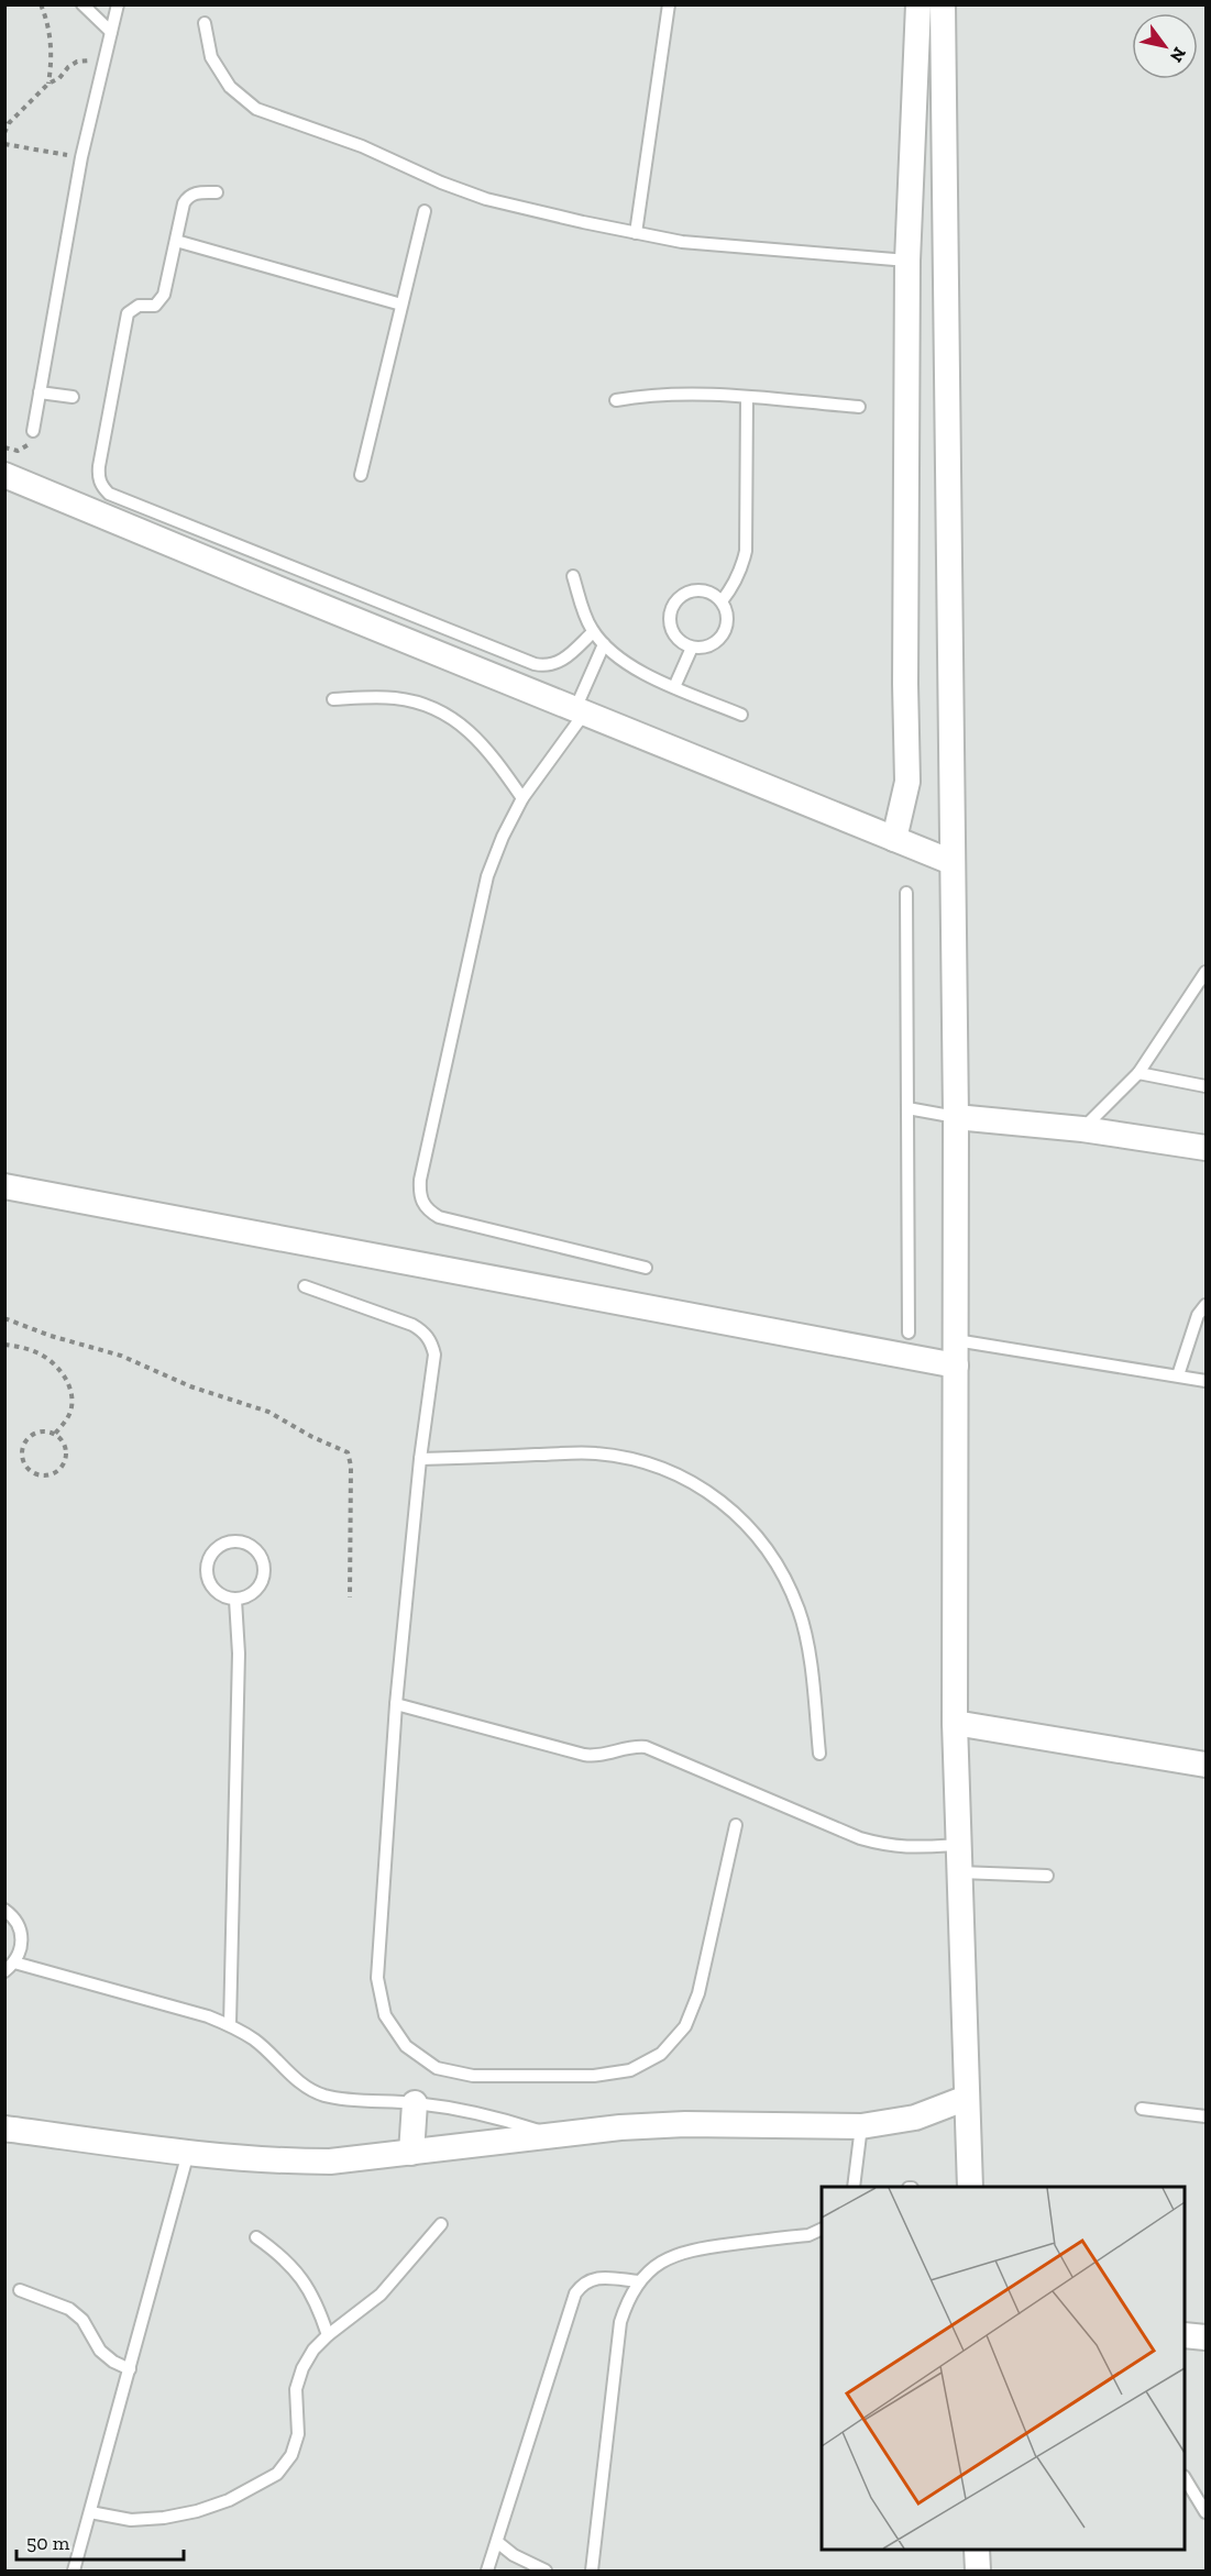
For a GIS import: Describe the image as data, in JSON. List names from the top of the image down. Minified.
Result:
{"scale_bar":"50 m","north":"bottom right"}
